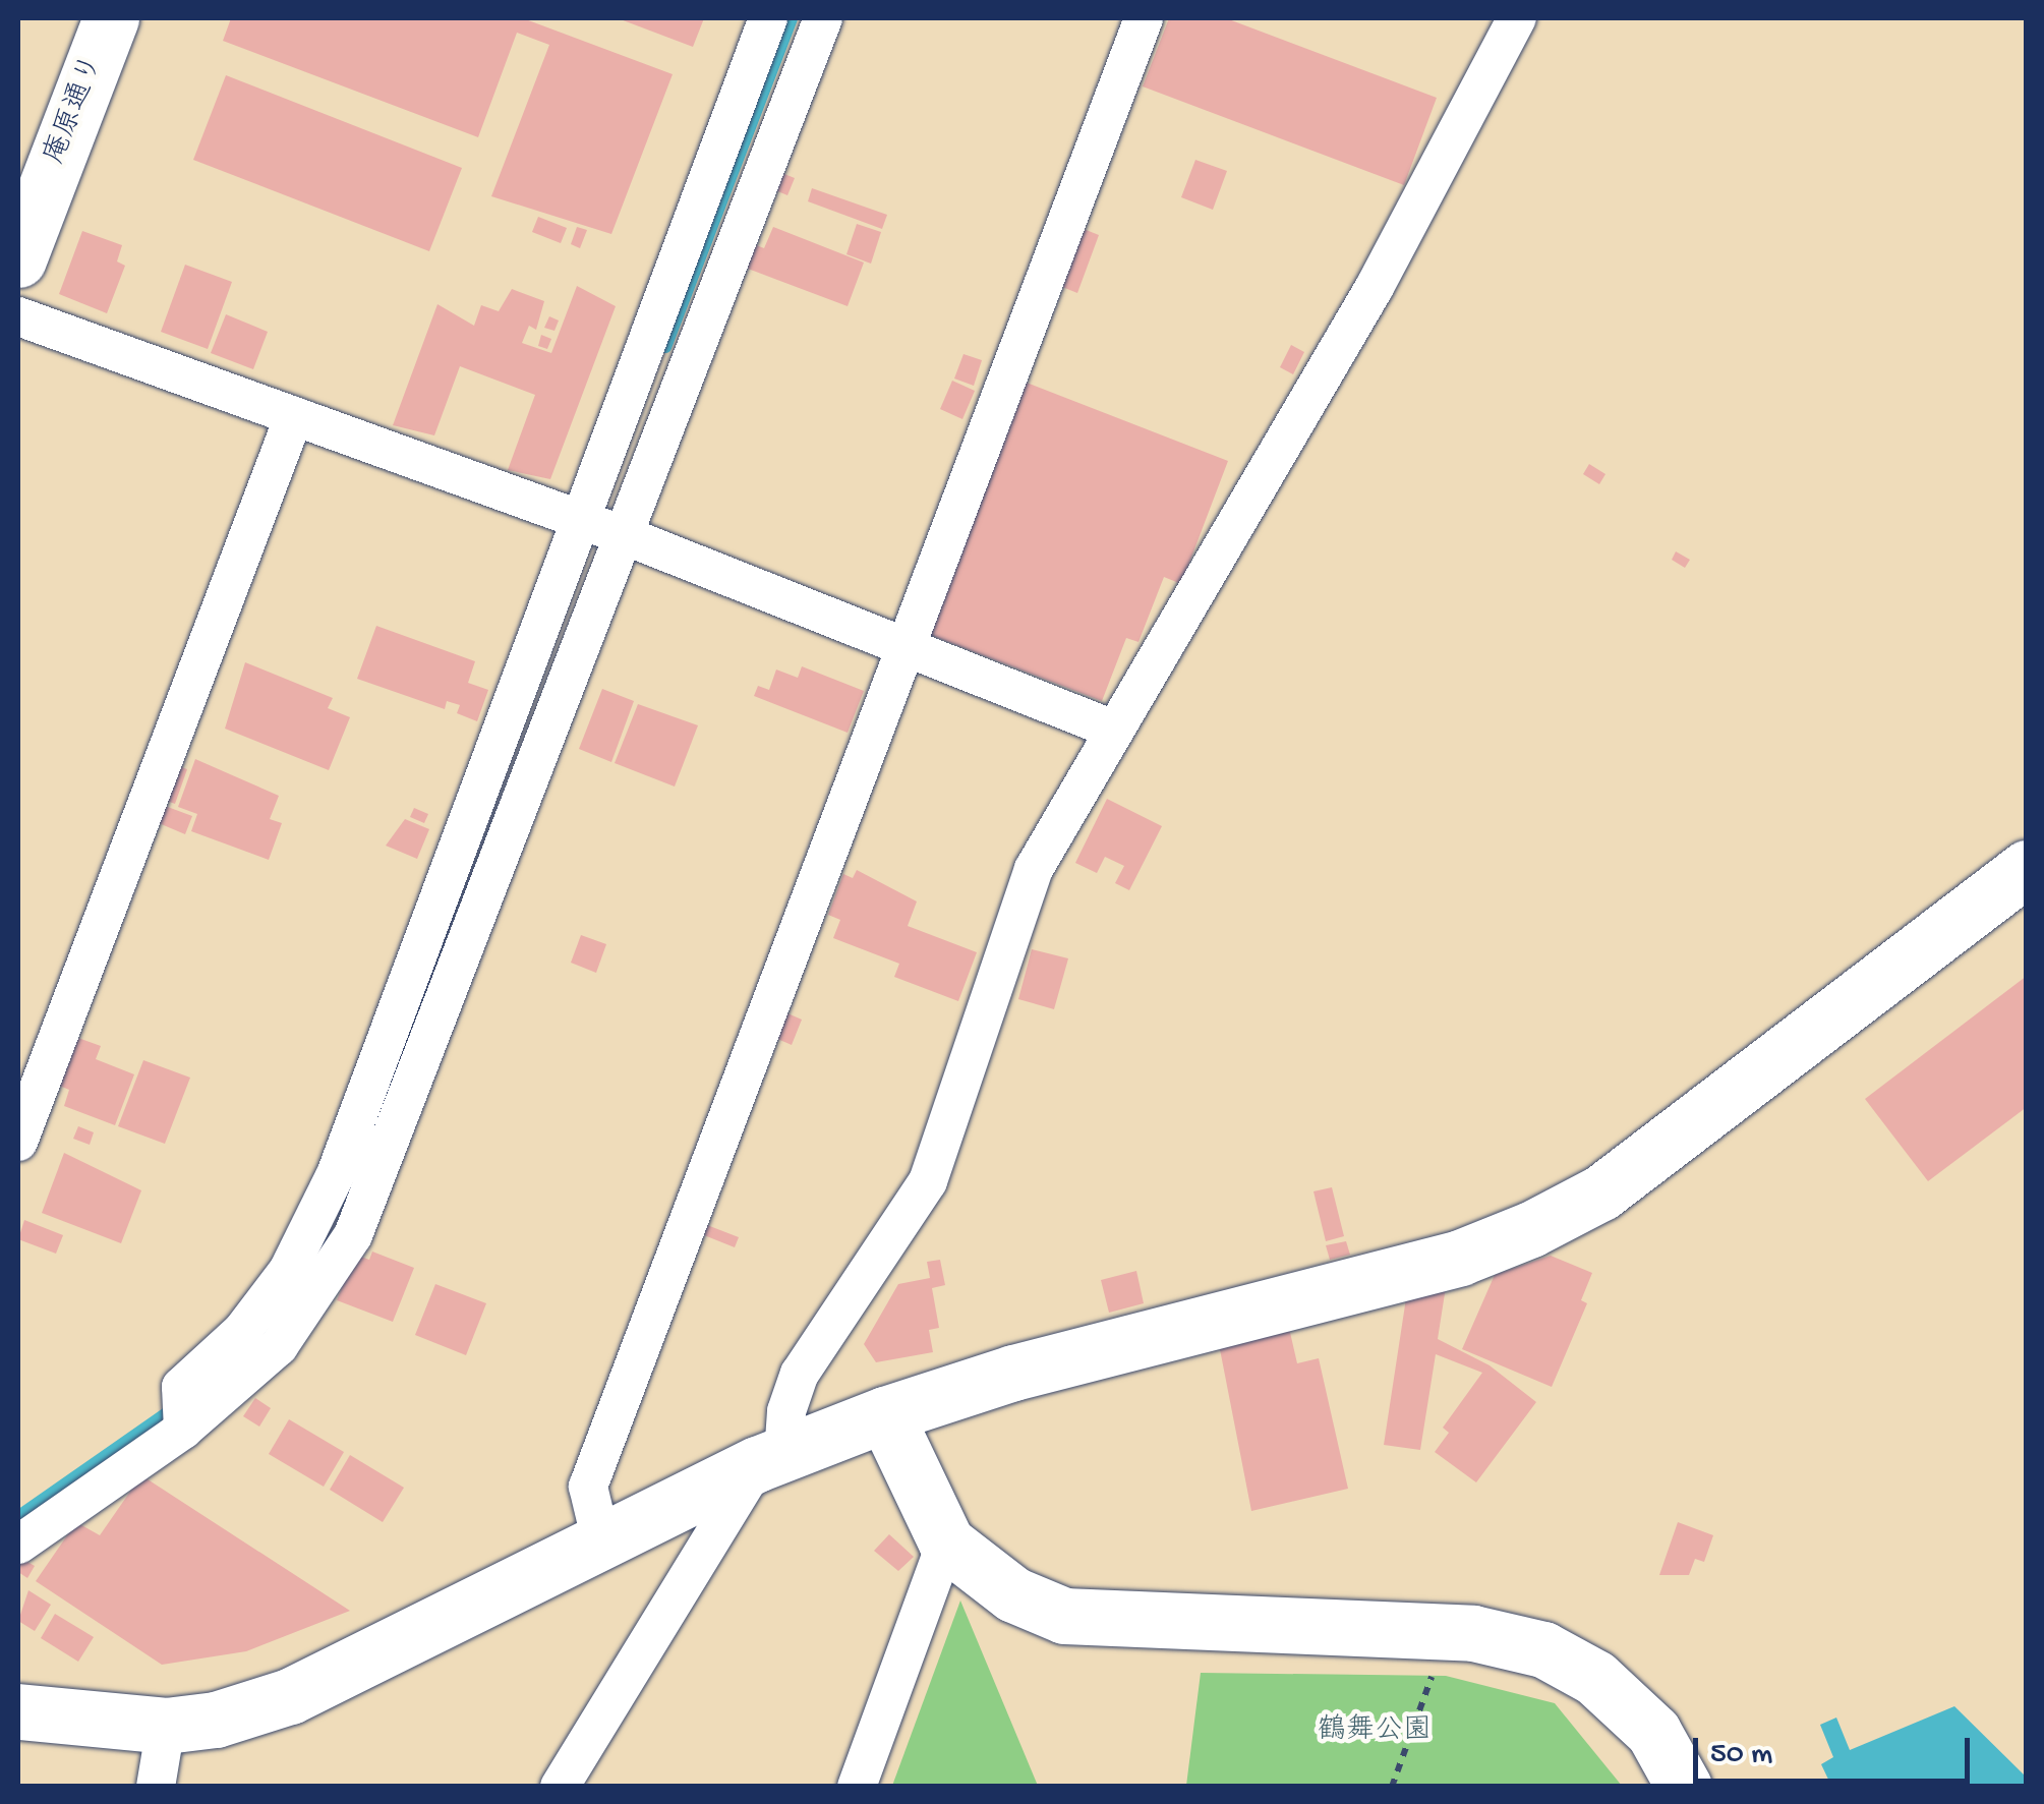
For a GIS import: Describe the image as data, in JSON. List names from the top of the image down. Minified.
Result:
{"streets":{"street":["庵原通り"]},"parks":["鶴舞公園"],"scale_bar":"50 m"}
